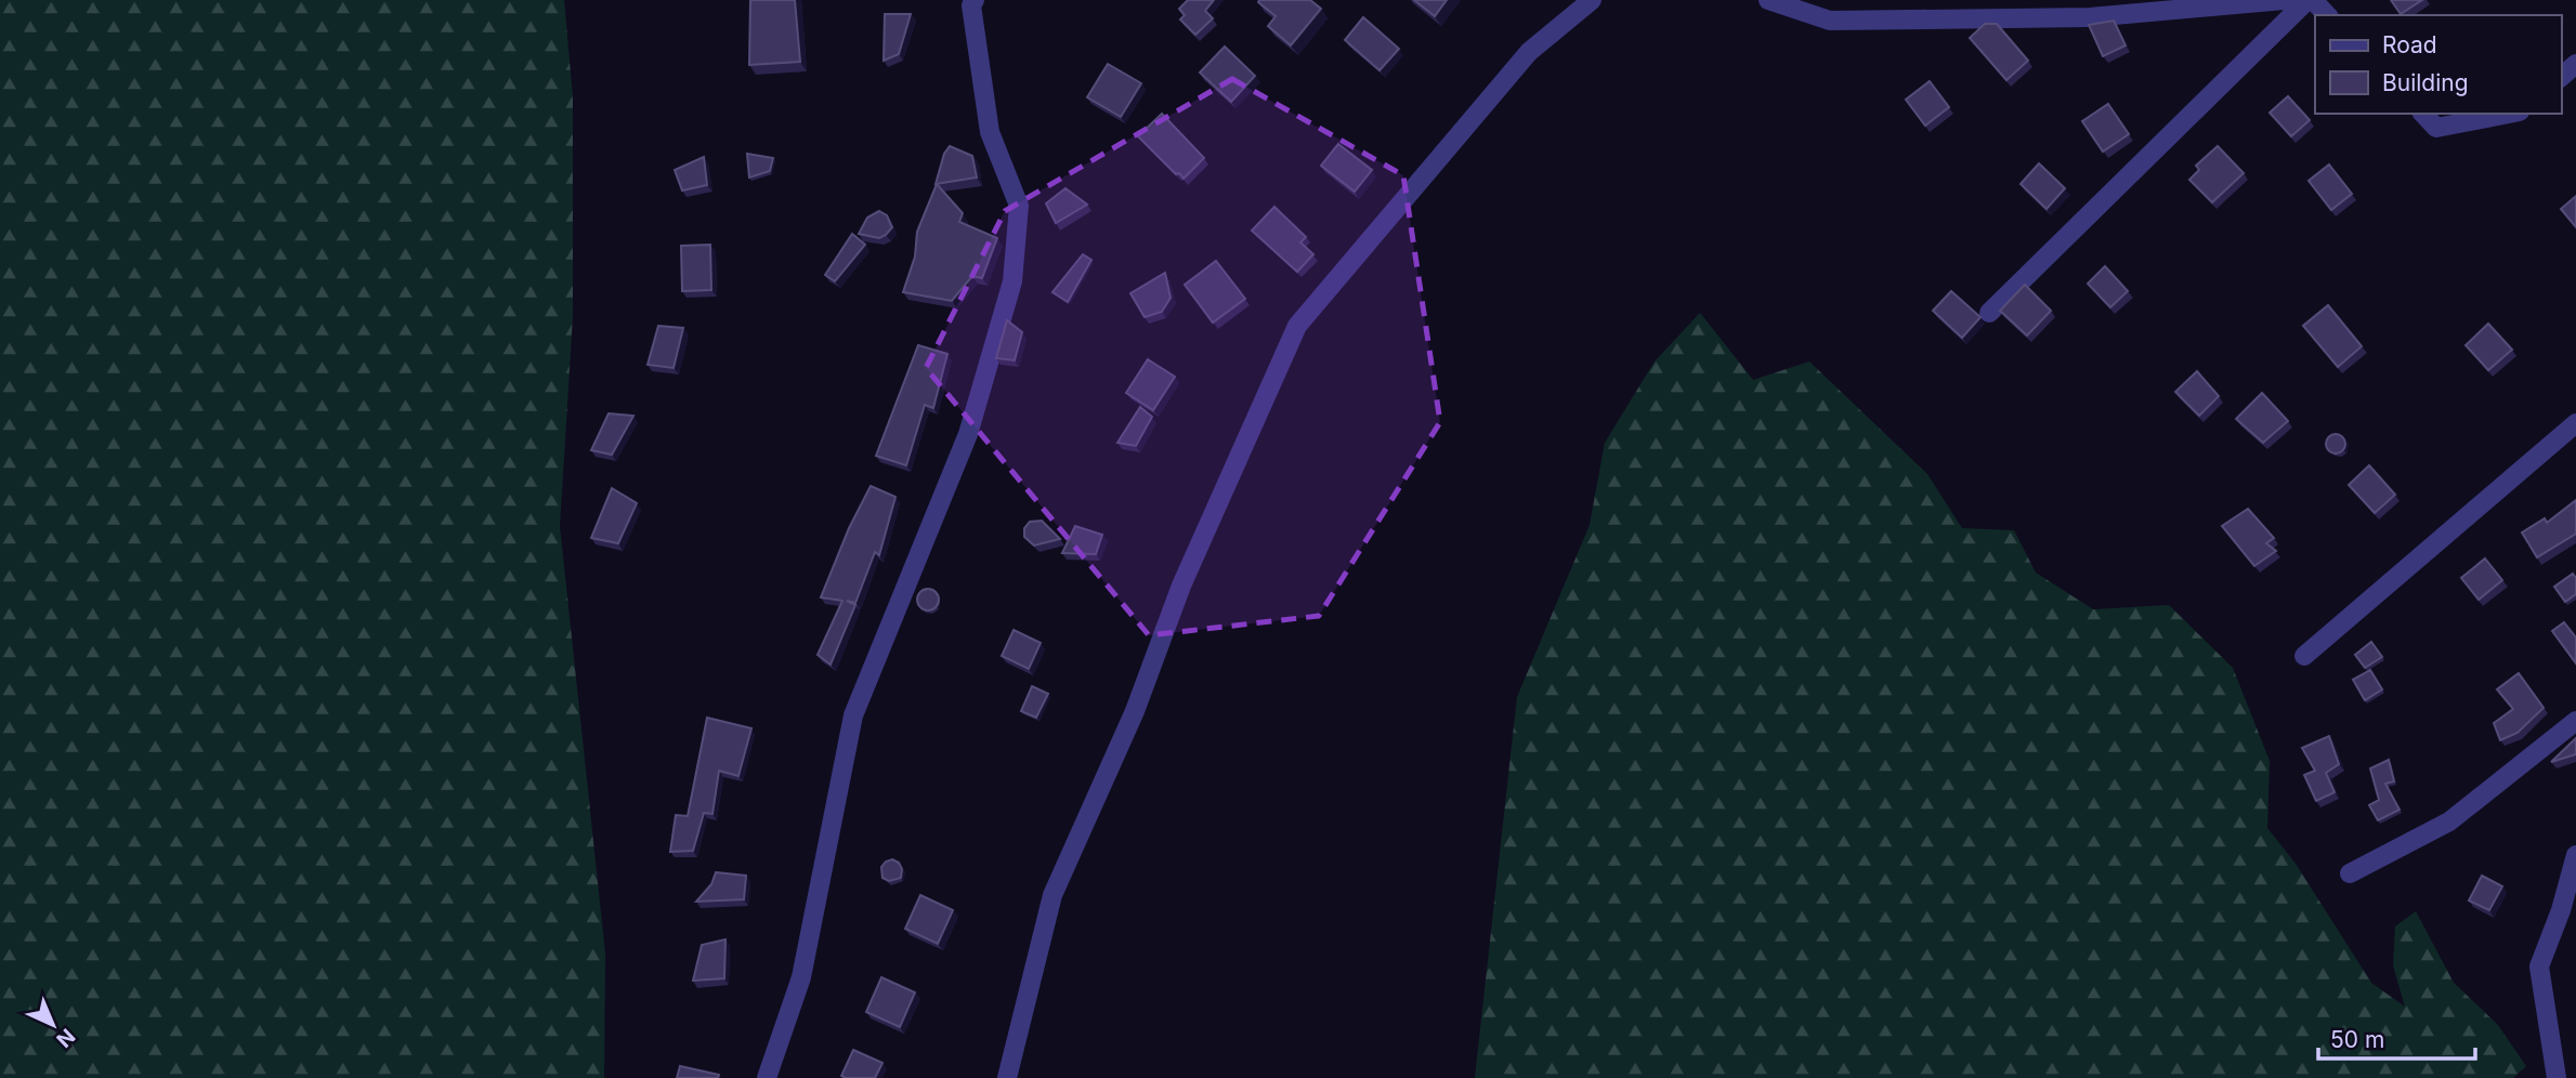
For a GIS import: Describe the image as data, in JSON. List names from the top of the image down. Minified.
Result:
{"legend":["Road","Building"],"scale_bar":"50 m","north":"bottom right"}
